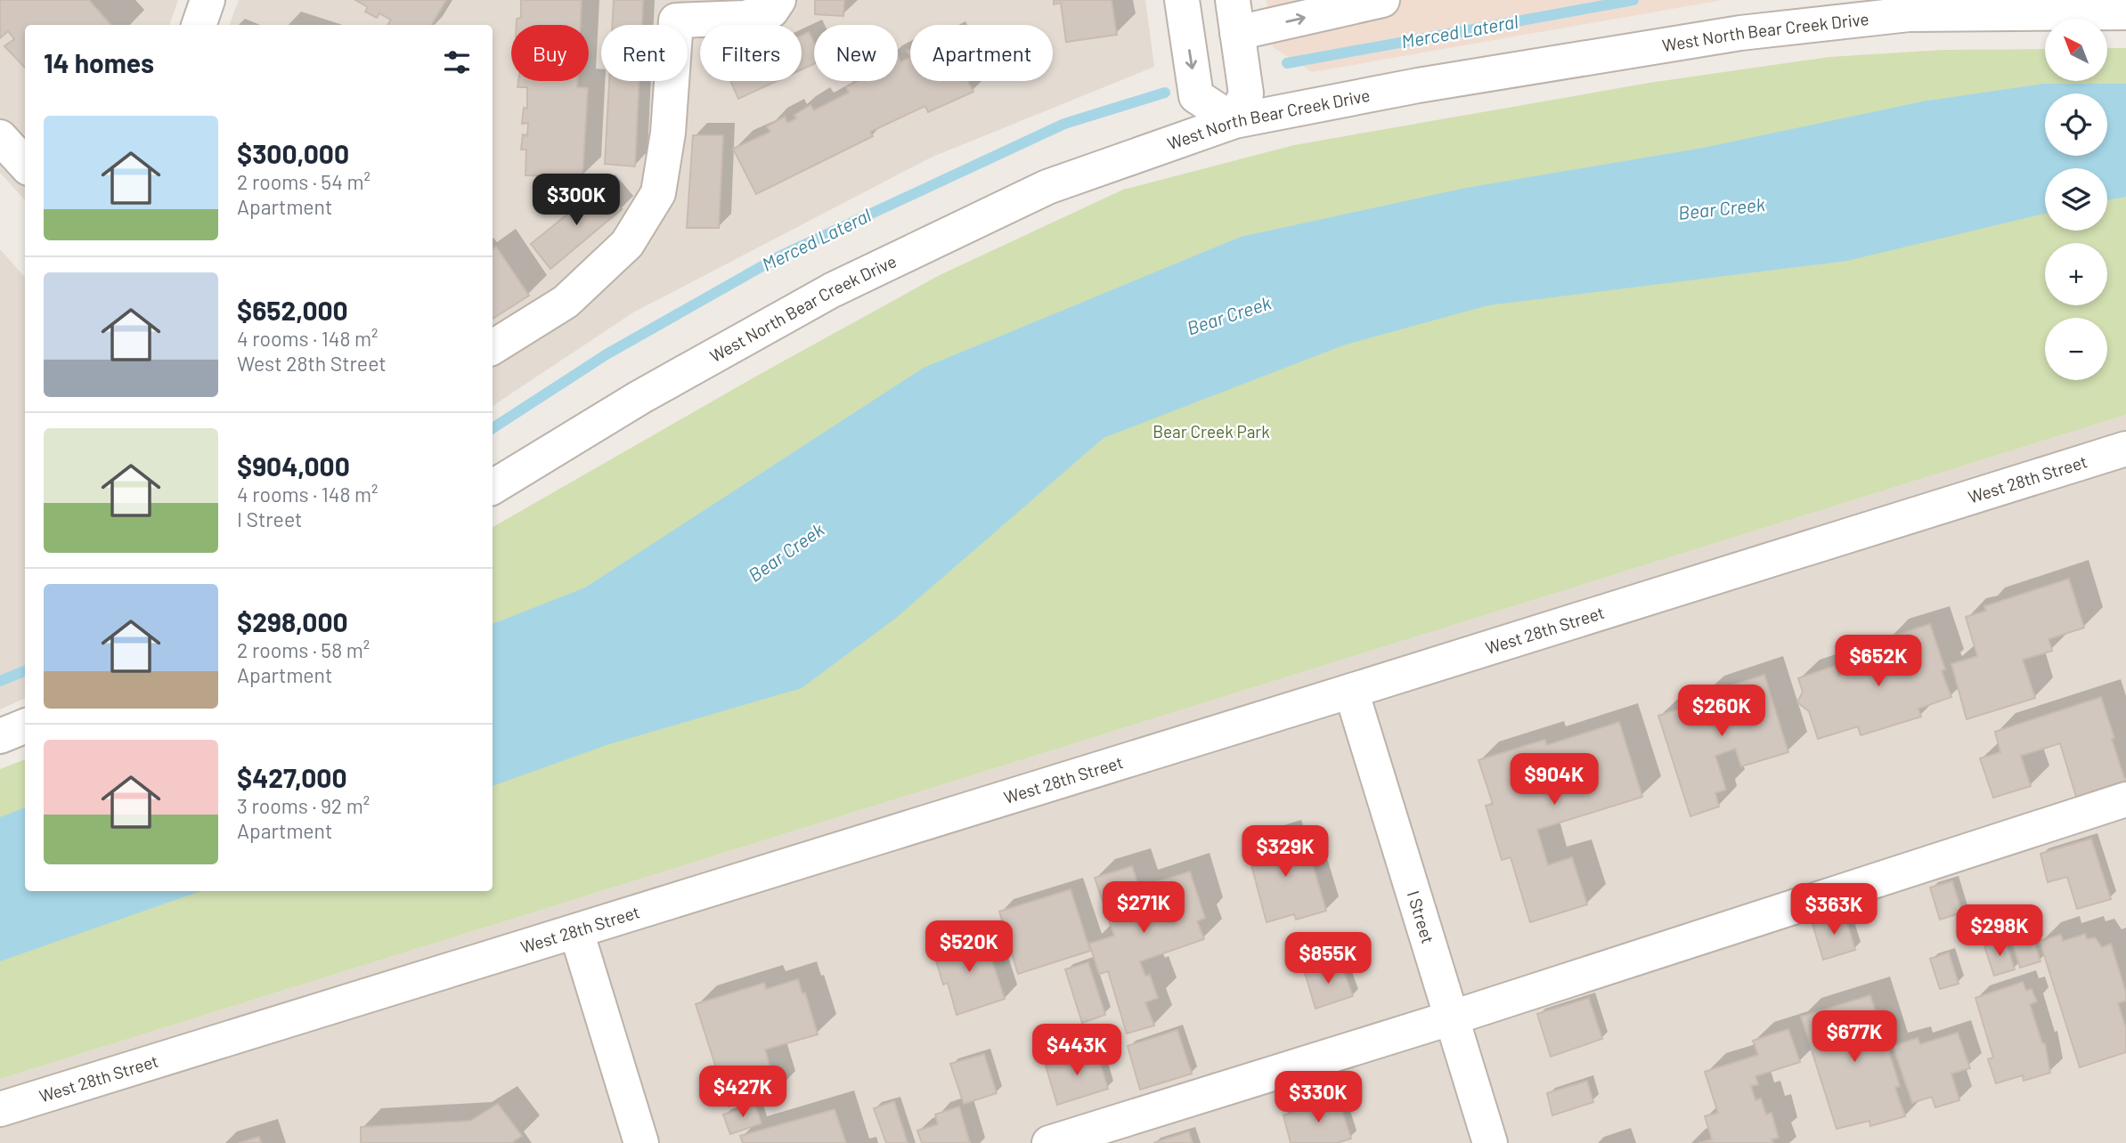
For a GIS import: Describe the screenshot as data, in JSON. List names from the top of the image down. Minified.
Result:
{"streets":{"street":["West North Bear Creek Drive","West 28th Street","I Street"]},"crossings":[["West 28th Street","I Street"]],"water":["Merced Lateral","Bear Creek"],"parks":["Bear Creek Park"],"north":"top left","page":{"map_buttons":["+","−"],"chip":["Buy","Rent","Filters","New","Apartment"],"heading":"14 homes","list":[{"name":"$300,000","note":"2 rooms · 54 m² · Apartment"},{"name":"$652,000","note":"4 rooms · 148 m² · West 28th Street"},{"name":"$904,000","note":"4 rooms · 148 m² · I Street"},{"name":"$298,000","note":"2 rooms · 58 m² · Apartment"},{"name":"$427,000","note":"3 rooms · 92 m² · Apartment"}],"price":["$300K","$652K","$260K","$904K","$329K","$271K","$363K","$298K","$520K","$855K","$677K","$443K","$427K","$330K"]}}
